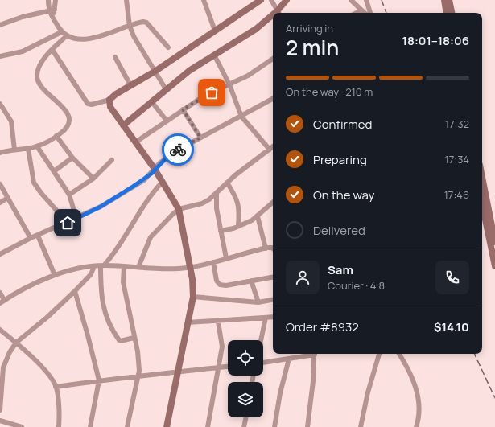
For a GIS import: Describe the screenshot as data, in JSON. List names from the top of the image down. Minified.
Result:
{"page":{"heading":["2 min","Arriving in","18:01–18:06"],"panel":["Sam","Courier · 4.8","Order #8932","$14.10"],"bar":"On the way · 210 m","list":[["Confirmed","17:32"],["Preparing","17:34"],["On the way","17:46"],"Delivered"]}}
